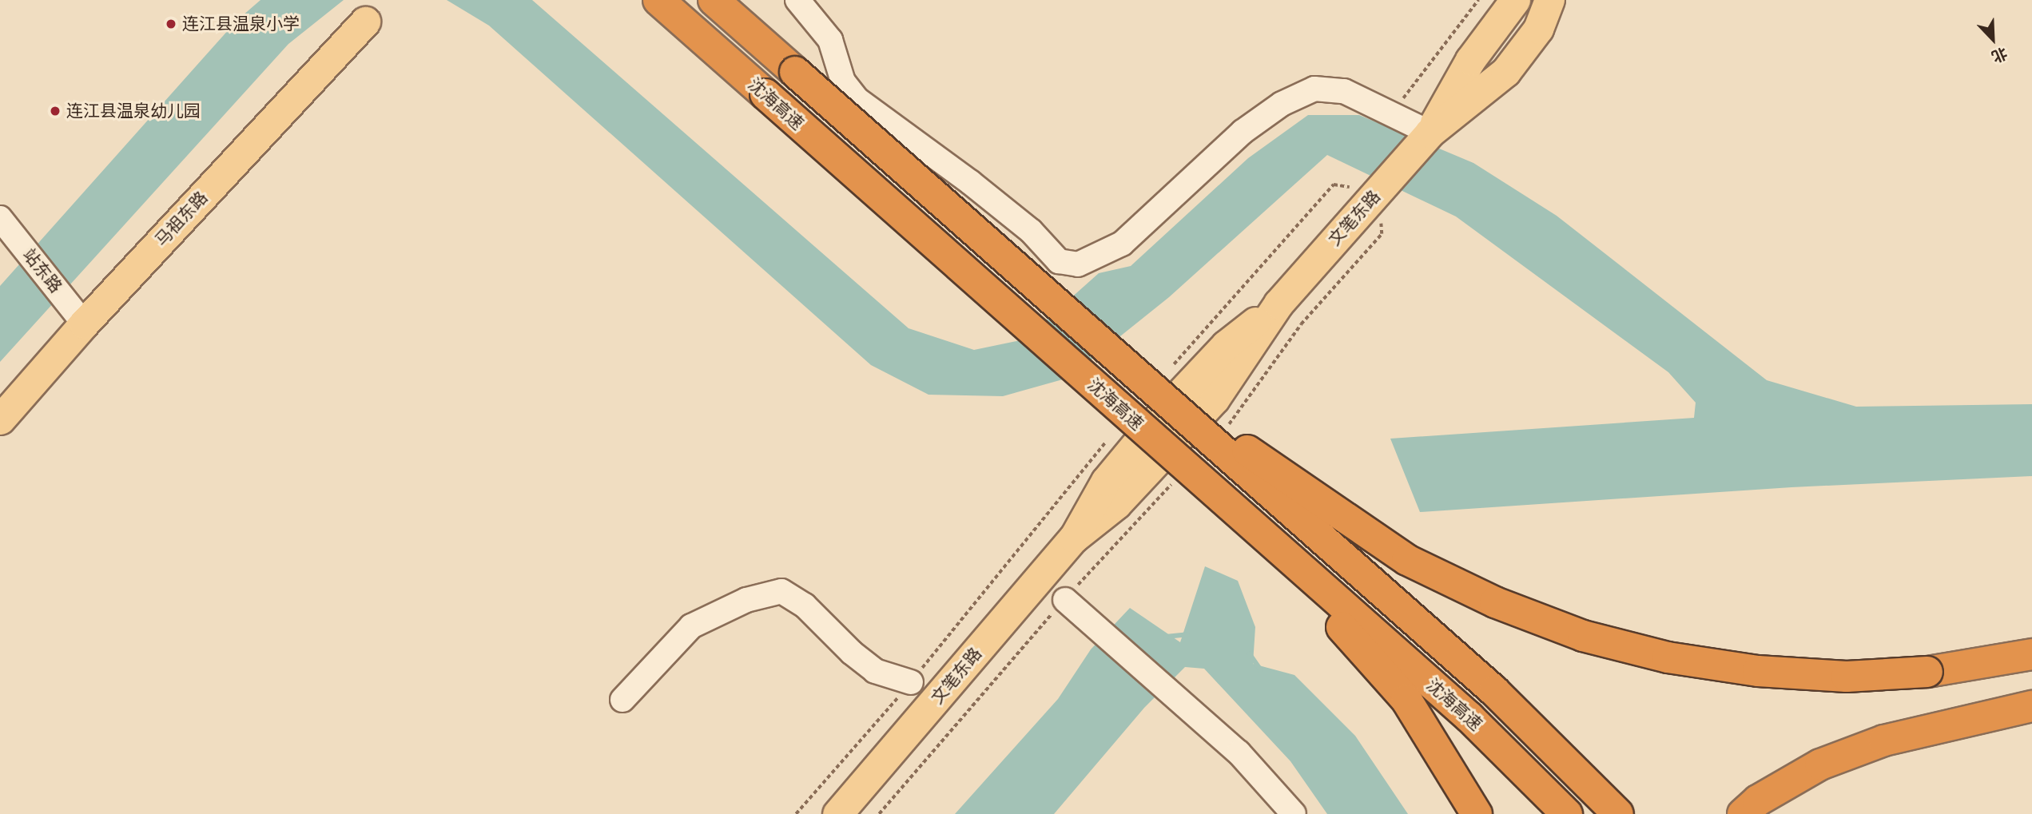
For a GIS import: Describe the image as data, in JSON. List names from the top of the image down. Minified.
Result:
{"streets":{"highway":["沈海高速"],"main road":["文笔东路","马祖东路"],"street":["站东路"]},"crossings":[["马祖东路","站东路"]],"places":["连江县温泉小学","连江县温泉幼儿园"],"north":"bottom right"}
